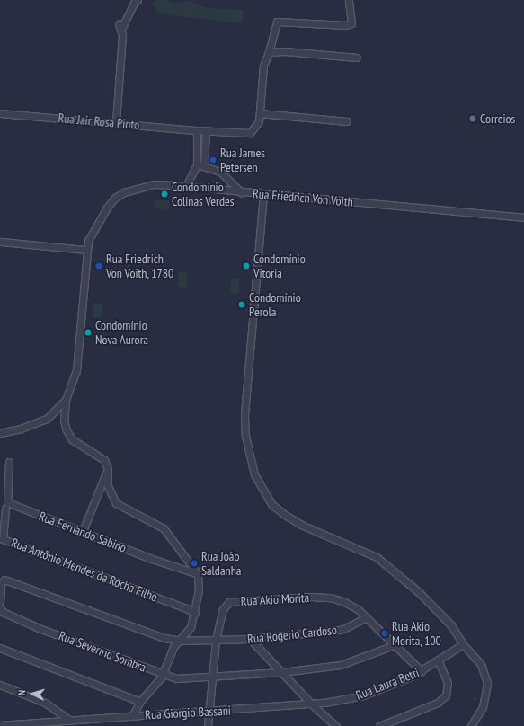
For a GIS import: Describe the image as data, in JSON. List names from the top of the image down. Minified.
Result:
{"streets":{"street":["Rua Jair Rosa Pinto","Rua Friedrich Von Voith","Rua Fernando Sabino","Rua Antônio Mendes da Rocha Filho","Rua Akio Morita","Rua Rogerio Cardoso","Rua Severino Sombra","Rua Laura Betti","Rua Giorgio Bassani"]},"crossings":[["Rua Akio Morita","Rua Rogerio Cardoso"],["Rua Akio Morita","Rua Severino Sombra"],["Rua Akio Morita","Rua Laura Betti"],["Rua Akio Morita","Rua Giorgio Bassani"],["Rua Laura Betti","Rua Giorgio Bassani"]],"places":["Correios","Rua James Petersen","Condomínio Colinas Verdes","Rua Friedrich Von Voith, 1780","Condomínio Vitoria","Condomínio Perola","Condomínio Nova Aurora","Rua João Saldanha","Rua Akio Morita, 100"],"north":"left"}
